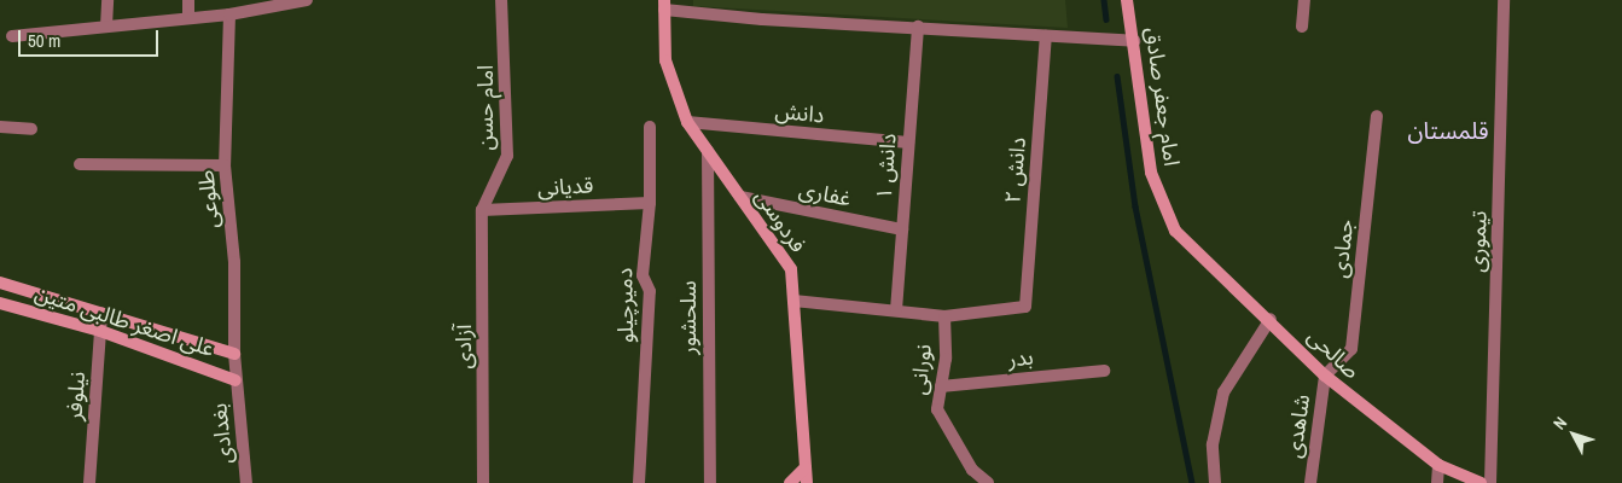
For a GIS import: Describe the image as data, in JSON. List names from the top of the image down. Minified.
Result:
{"streets":{"street":["امام جعفر صادق","امام حسن","دانش","دانش ۱","دانش ۲","قدیانی","غفاری","طلوعی","فردوسی","تیموری","جمادی","دمیرچیلو","سلحشور","علی اصغر طالبی متین","آزادی","صالحی","بدر","نورانی","نیلوفر","شاهدی","بغدادی"]},"crossings":[["امام جعفر صادق","صالحی"],["امام حسن","قدیانی"],["امام حسن","آزادی"],["دانش","دانش ۱"],["دانش","فردوسی"],["دانش ۱","غفاری"],["دانش ۱","نورانی"],["دانش ۲","نورانی"],["قدیانی","دمیرچیلو"],["قدیانی","آزادی"],["غفاری","فردوسی"],["طلوعی","علی اصغر طالبی متین"],["طلوعی","بغدادی"],["فردوسی","سلحشور"],["فردوسی","نورانی"],["جمادی","صالحی"],["جمادی","شاهدی"],["علی اصغر طالبی متین","نیلوفر"],["علی اصغر طالبی متین","بغدادی"],["صالحی","شاهدی"],["بدر","نورانی"]],"districts":["قلمستان"],"scale_bar":"50 m","north":"top left"}
